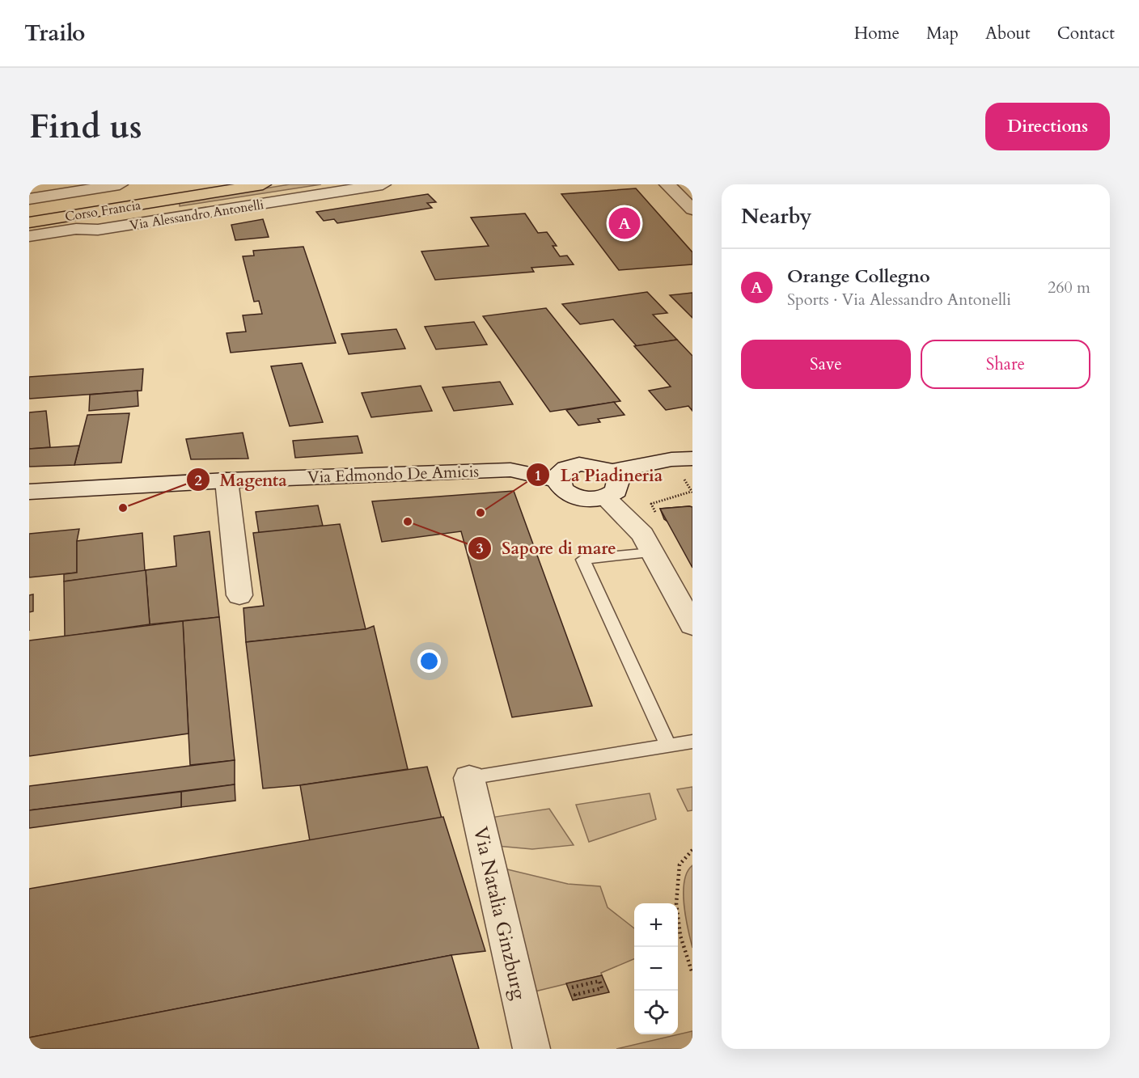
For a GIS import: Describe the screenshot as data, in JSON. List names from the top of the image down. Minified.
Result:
{"streets":{"main road":["Corso Francia"],"street":["Via Alessandro Antonelli","Via Edmondo De Amicis","Via Natalia Ginzburg"]},"crossings":[["Corso Francia","Via Alessandro Antonelli"]],"places":["Magenta","La Piadineria","Sapore di mare"],"page":{"header":"Trailo","nav":["Home","Map","About","Contact"],"buttons":["Directions",["Save","Share"]],"title":"Find us","heading":"Nearby","pins":"A","list":[{"mark":"A","name":"Orange Collegno","note":"Sports · Via Alessandro Antonelli","value":"260 m"}],"map_buttons":["+","−"]}}
